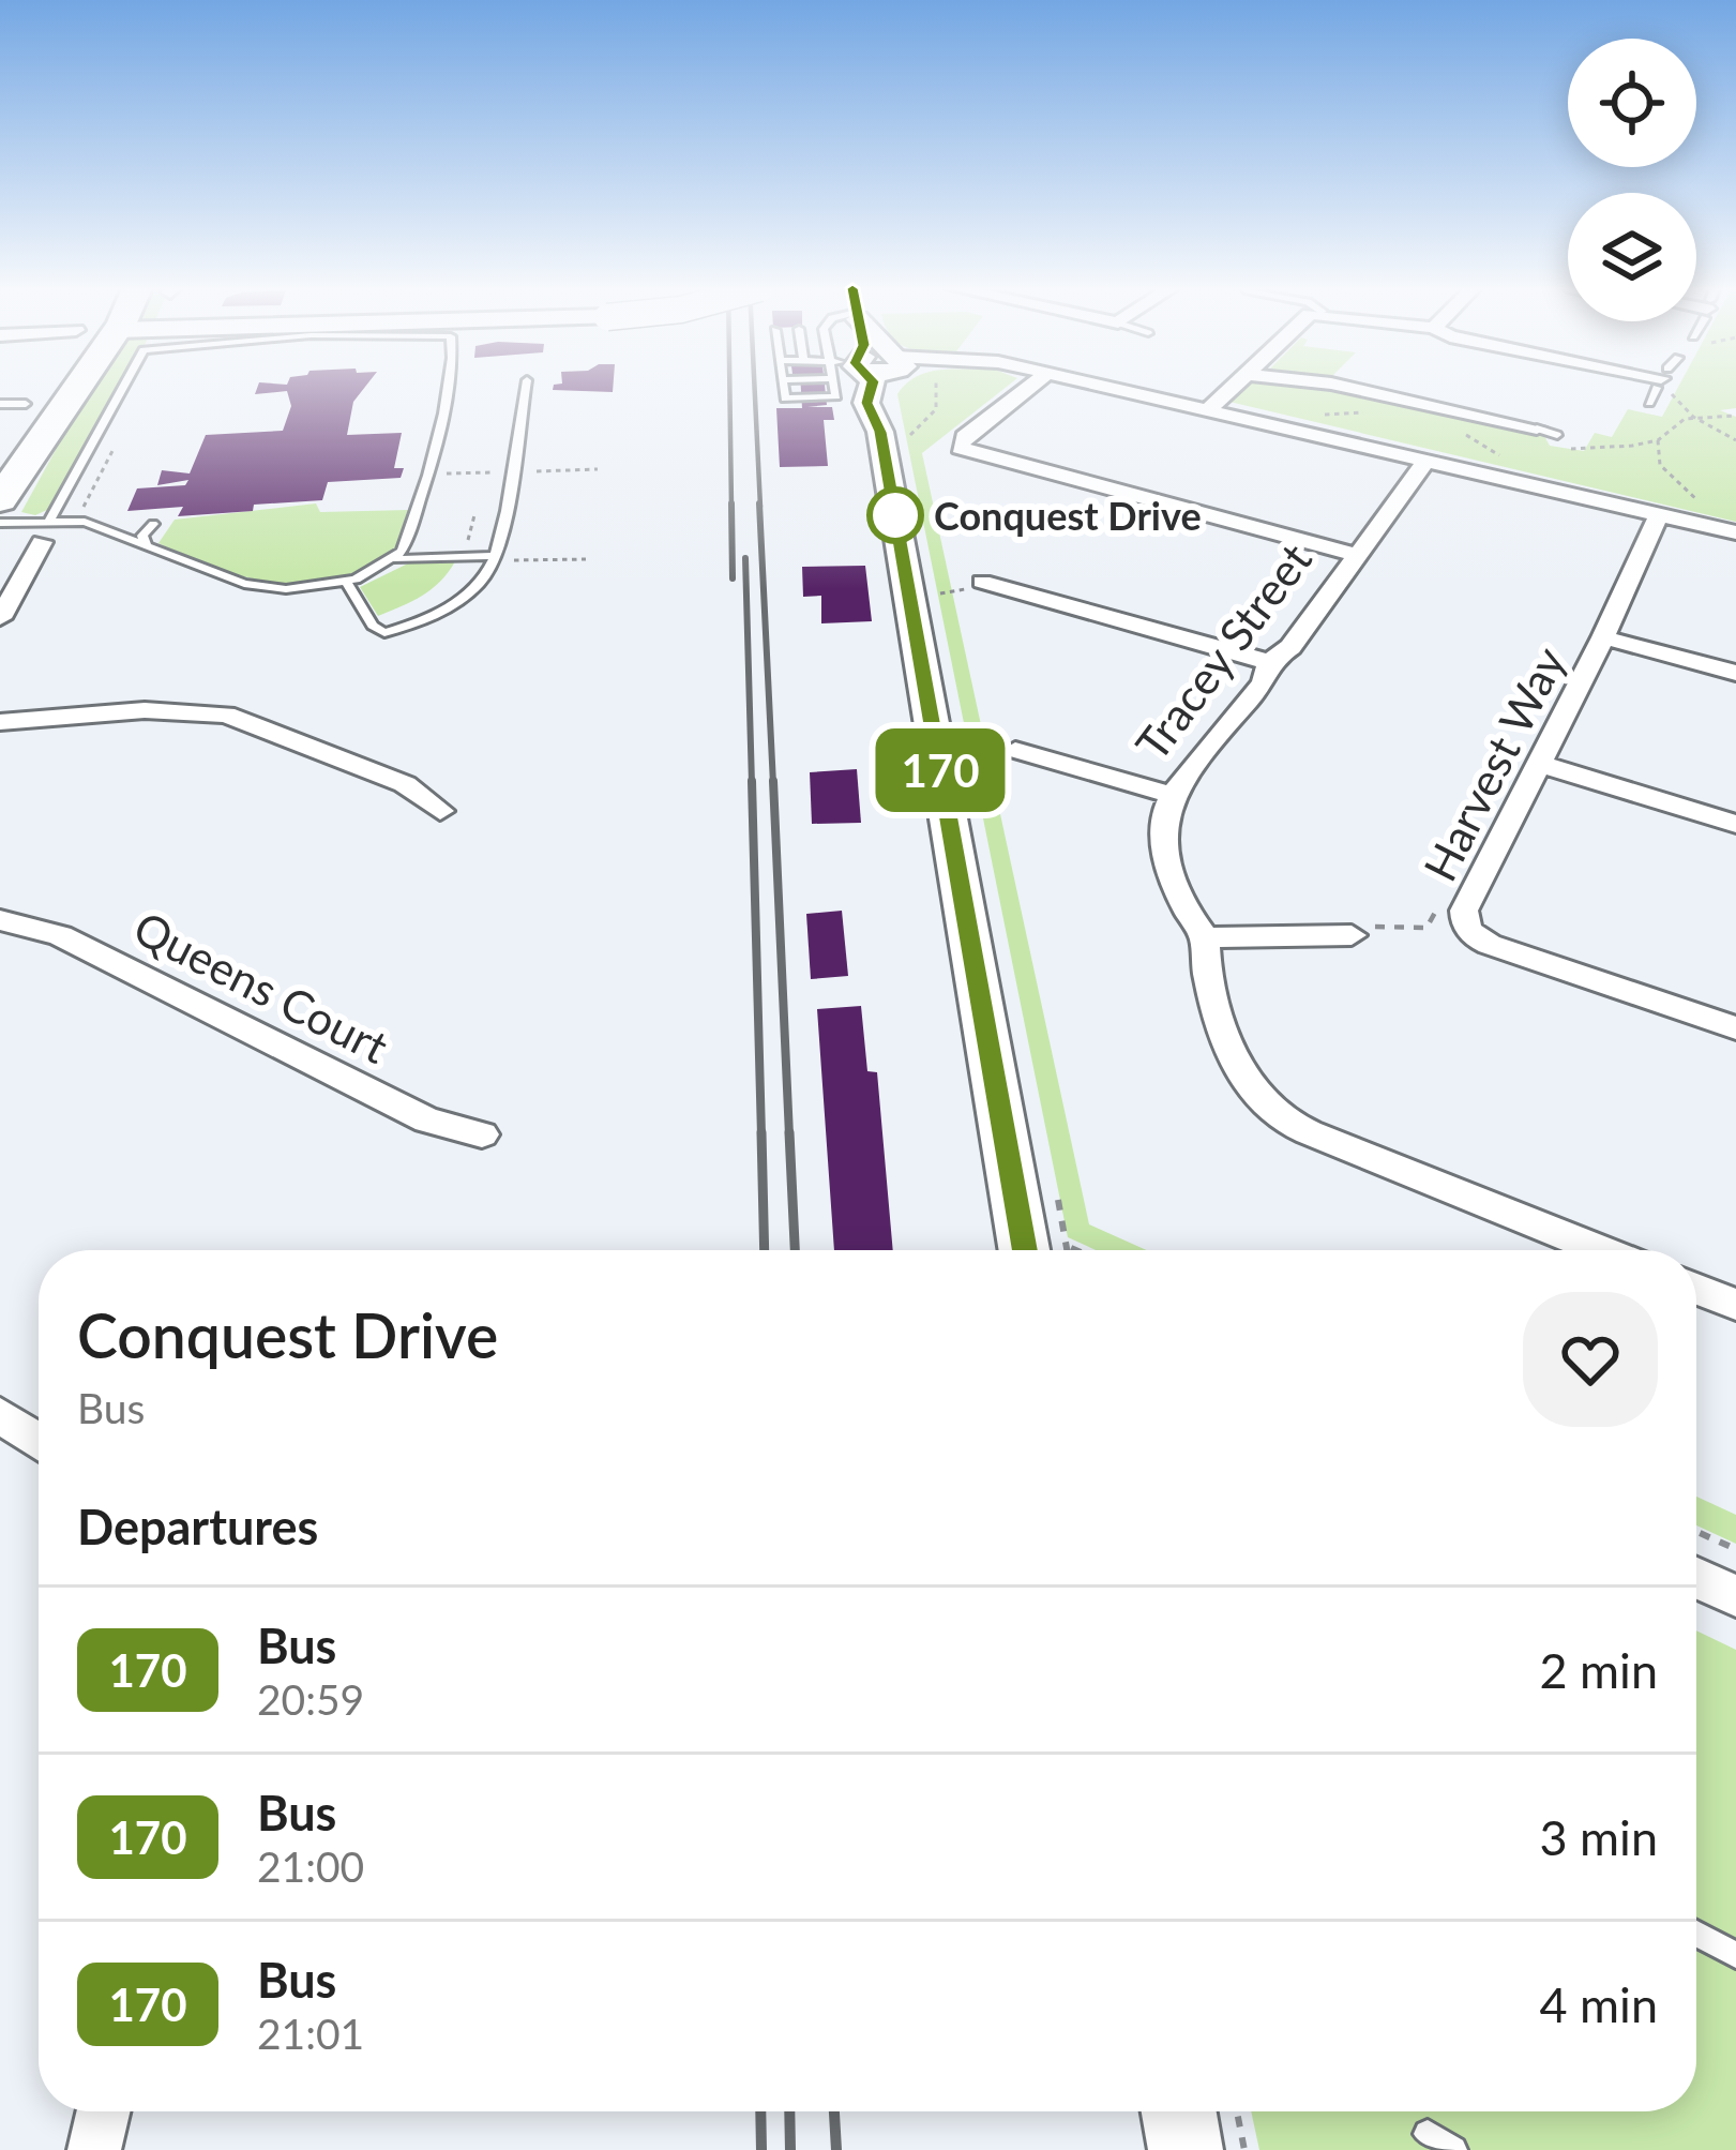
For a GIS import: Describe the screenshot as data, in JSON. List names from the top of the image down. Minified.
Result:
{"streets":{"street":["Tracey Street","Harvest Way","Queens Court"]},"places":["Conquest Drive"],"lines":["bus line 170"],"page":{"on_map":"170","heading":[["Conquest Drive","Bus"],"Departures"],"list":[{"mark":"170","name":"Bus","note":"20:59","value":"2 min"},{"mark":"170","name":"Bus","note":"21:00","value":"3 min"},{"mark":"170","name":"Bus","note":"21:01","value":"4 min"}]}}
